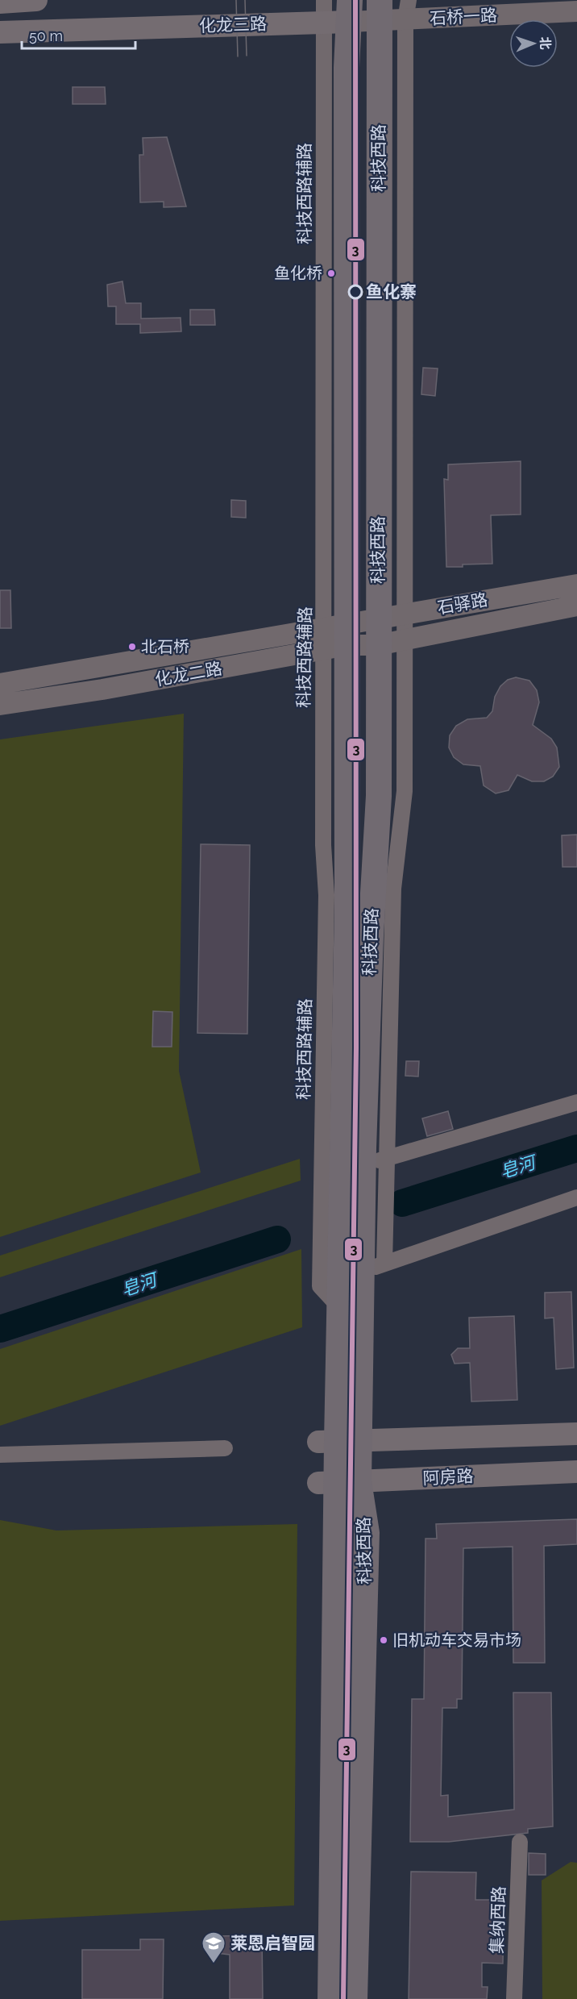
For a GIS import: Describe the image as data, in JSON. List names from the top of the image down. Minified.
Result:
{"streets":{"main road":["化龙三路","科技西路","阿房路"],"street":["石桥一路","科技西路辅路","石驿路","化龙二路","集纳西路"]},"crossings":[["石桥一路","化龙三路"],["石桥一路","科技西路"],["化龙三路","科技西路"],["化龙三路","科技西路辅路"],["科技西路","科技西路辅路"],["科技西路","石驿路"],["科技西路","化龙二路"],["科技西路","阿房路"],["科技西路辅路","石驿路"],["科技西路辅路","化龙二路"],["石驿路","化龙二路"]],"water":["皂河"],"places":{"other":["鱼化桥","鱼化寨","北石桥","旧机动车交易市场"],"school or university":["莱恩启智园"]},"lines":["transit line 3"],"scale_bar":"50 m","north":"right"}
